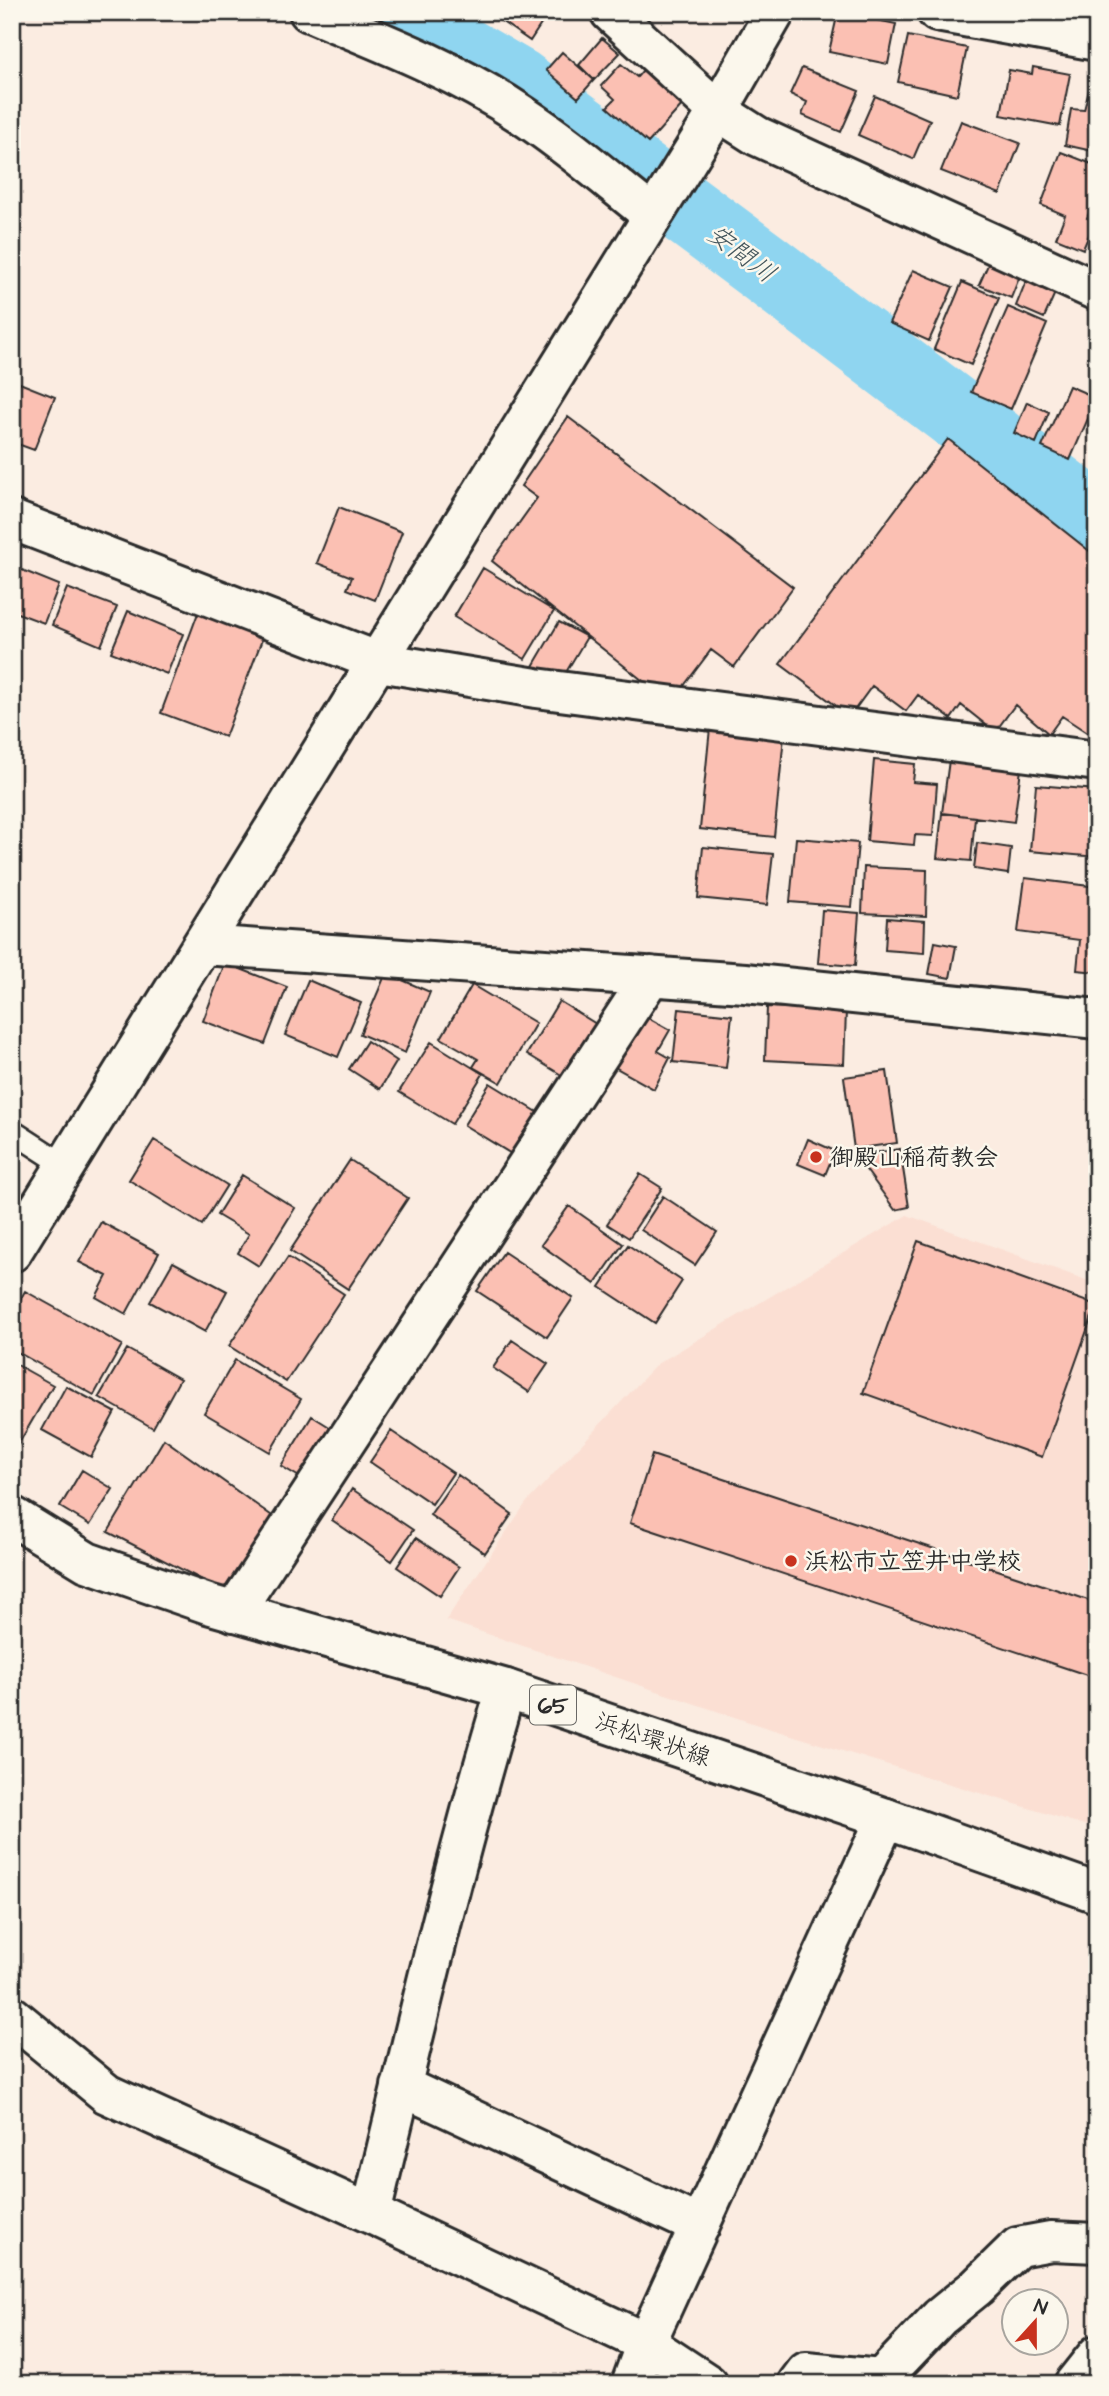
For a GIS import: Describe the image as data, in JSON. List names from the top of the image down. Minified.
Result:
{"streets":{"street":["65","浜松環状線"]},"water":["安間川"],"places":["御殿山稲荷教会","浜松市立笠井中学校"],"north":"top"}
